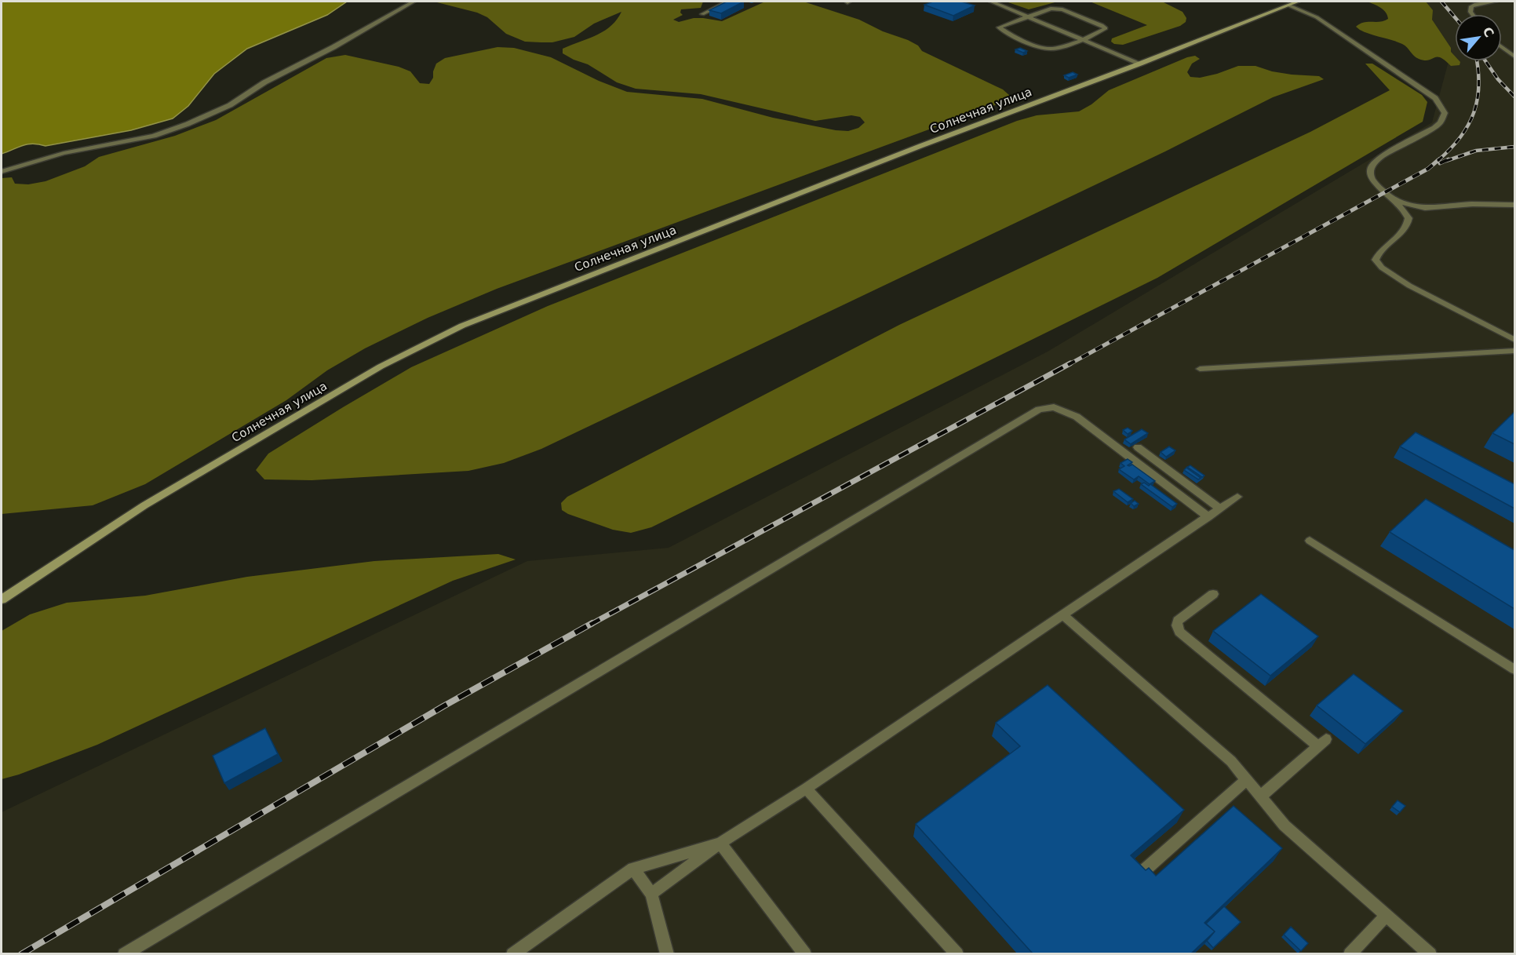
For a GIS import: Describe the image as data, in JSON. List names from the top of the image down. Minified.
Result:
{"streets":{"street":["Солнечная улица"]},"north":"top right"}
